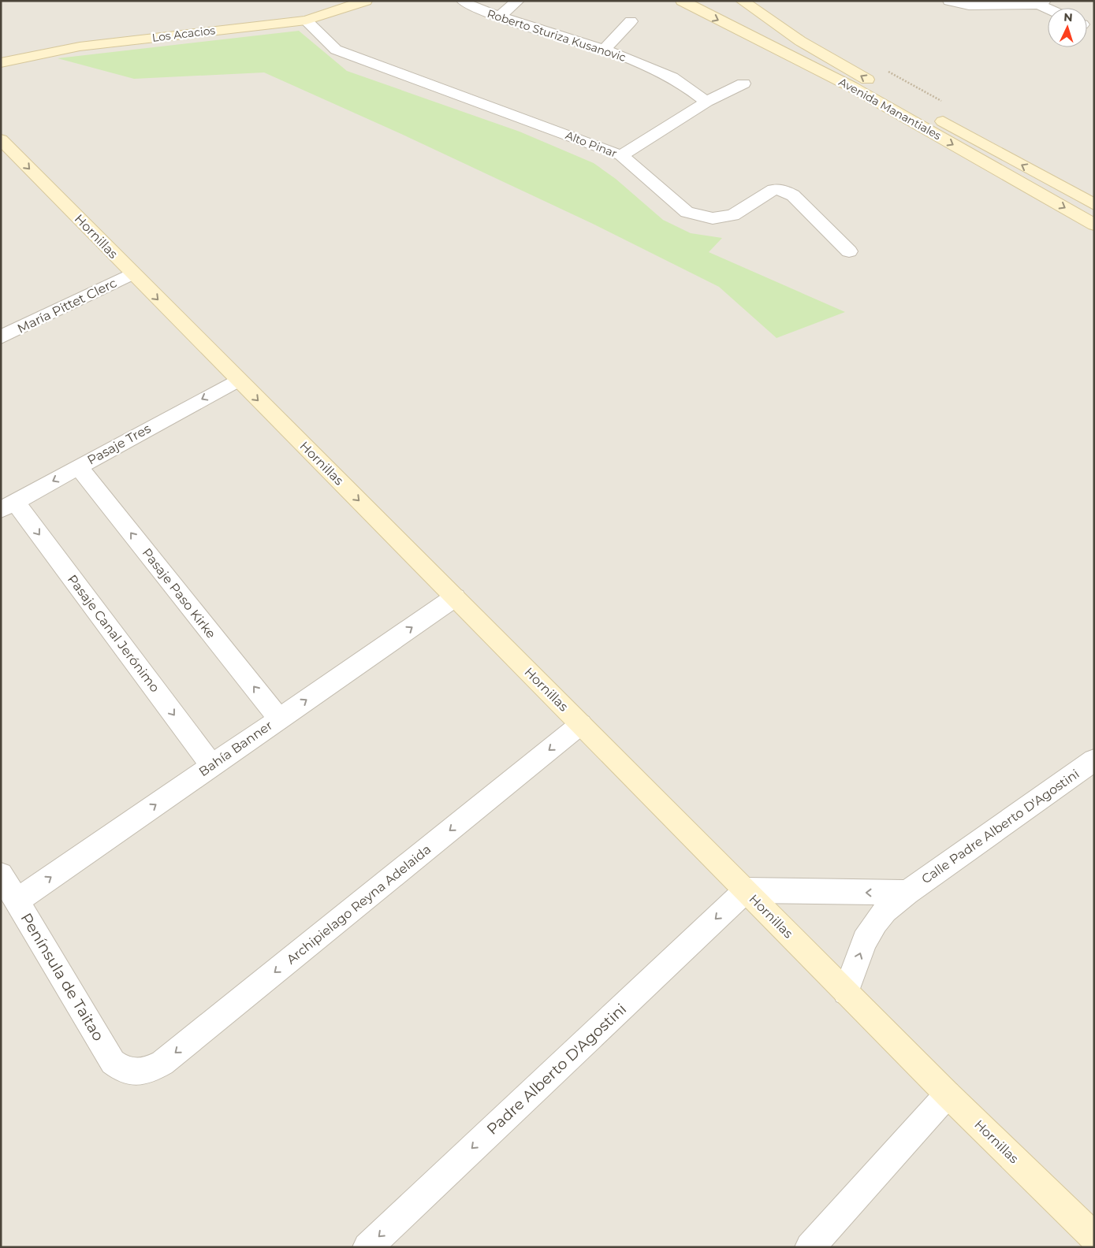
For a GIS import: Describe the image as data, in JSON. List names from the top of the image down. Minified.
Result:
{"streets":{"street":["Los Acacios","Roberto Sturiza Kusanovic","Avenida Manantiales","Alto Pinar","Hornillas","María Pittet Clerc","Pasaje Tres","Pasaje Paso Kirke","Pasaje Canal Jerónimo","Bahía Banner","Calle Padre Alberto D'Agostini","Archipielago Reyna Adelaida","Península de Taitao","Padre Alberto D'Agostini"]},"crossings":[["Los Acacios","Alto Pinar"],["Hornillas","María Pittet Clerc"],["Hornillas","Pasaje Tres"],["Hornillas","Bahía Banner"],["Hornillas","Calle Padre Alberto D'Agostini"],["Hornillas","Archipielago Reyna Adelaida"],["Hornillas","Padre Alberto D'Agostini"],["Pasaje Tres","Pasaje Paso Kirke"],["Pasaje Tres","Pasaje Canal Jerónimo"],["Pasaje Paso Kirke","Bahía Banner"],["Pasaje Canal Jerónimo","Bahía Banner"],["Bahía Banner","Península de Taitao"],["Archipielago Reyna Adelaida","Península de Taitao"]],"one_way":["Hornillas","Pasaje Tres","Pasaje Paso Kirke","Pasaje Canal Jerónimo","Bahía Banner","Archipielago Reyna Adelaida","Padre Alberto D'Agostini"],"north":"top"}
